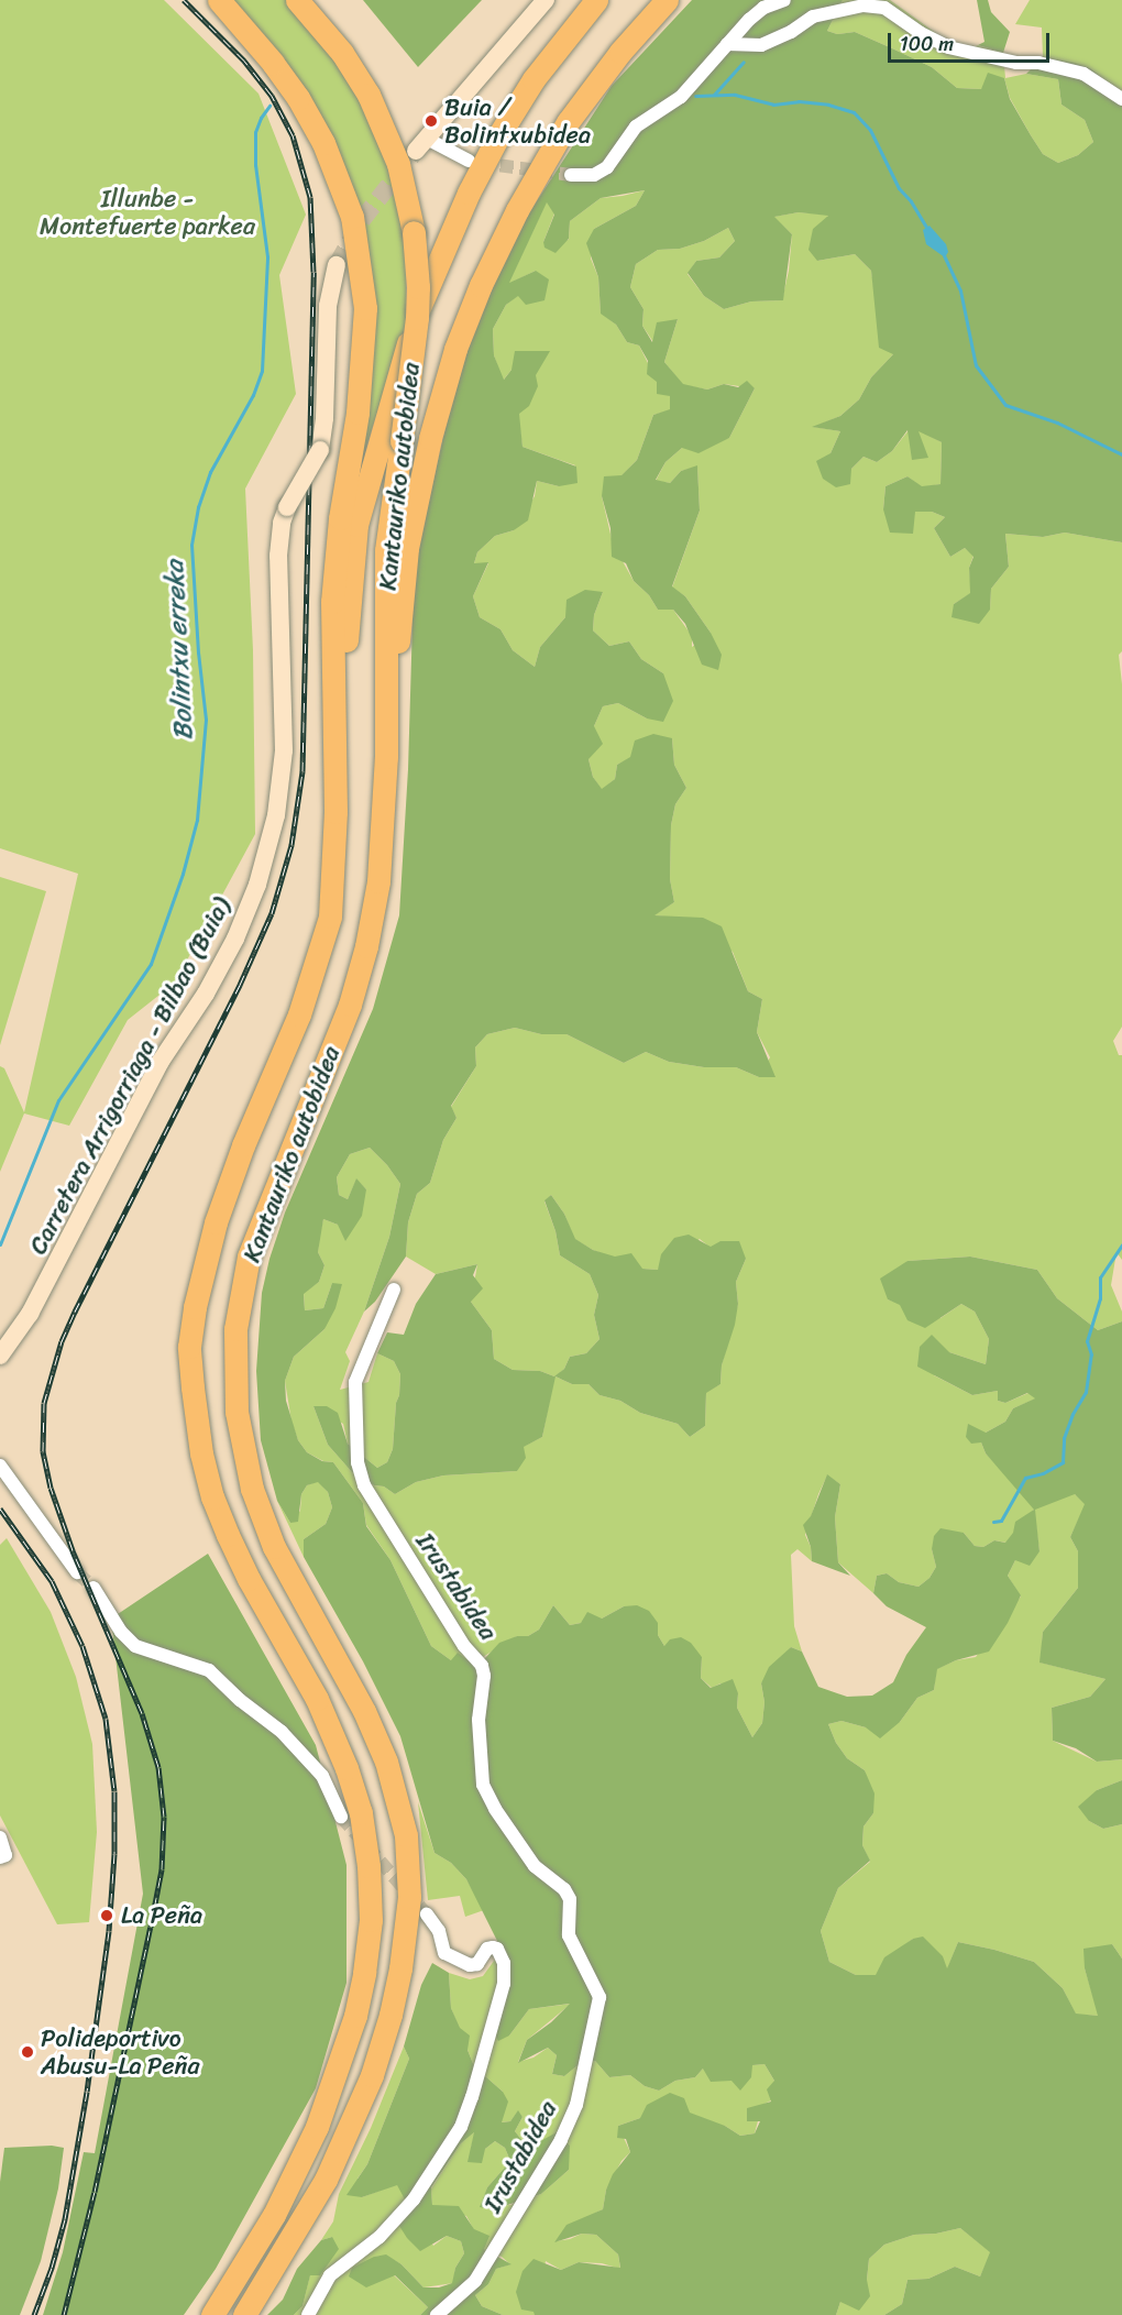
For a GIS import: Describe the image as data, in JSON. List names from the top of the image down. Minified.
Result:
{"streets":{"highway":["Kantauriko autobidea"],"street":["Carretera Arrigorriaga - Bilbao (Buia)","Irustabidea"]},"water":["Bolintxu erreka"],"parks":["Illunbe - Montefuerte parkea"],"places":["Buia / Bolintxubidea","La Peña","Polideportivo Abusu-La Peña"],"scale_bar":"100 m"}
